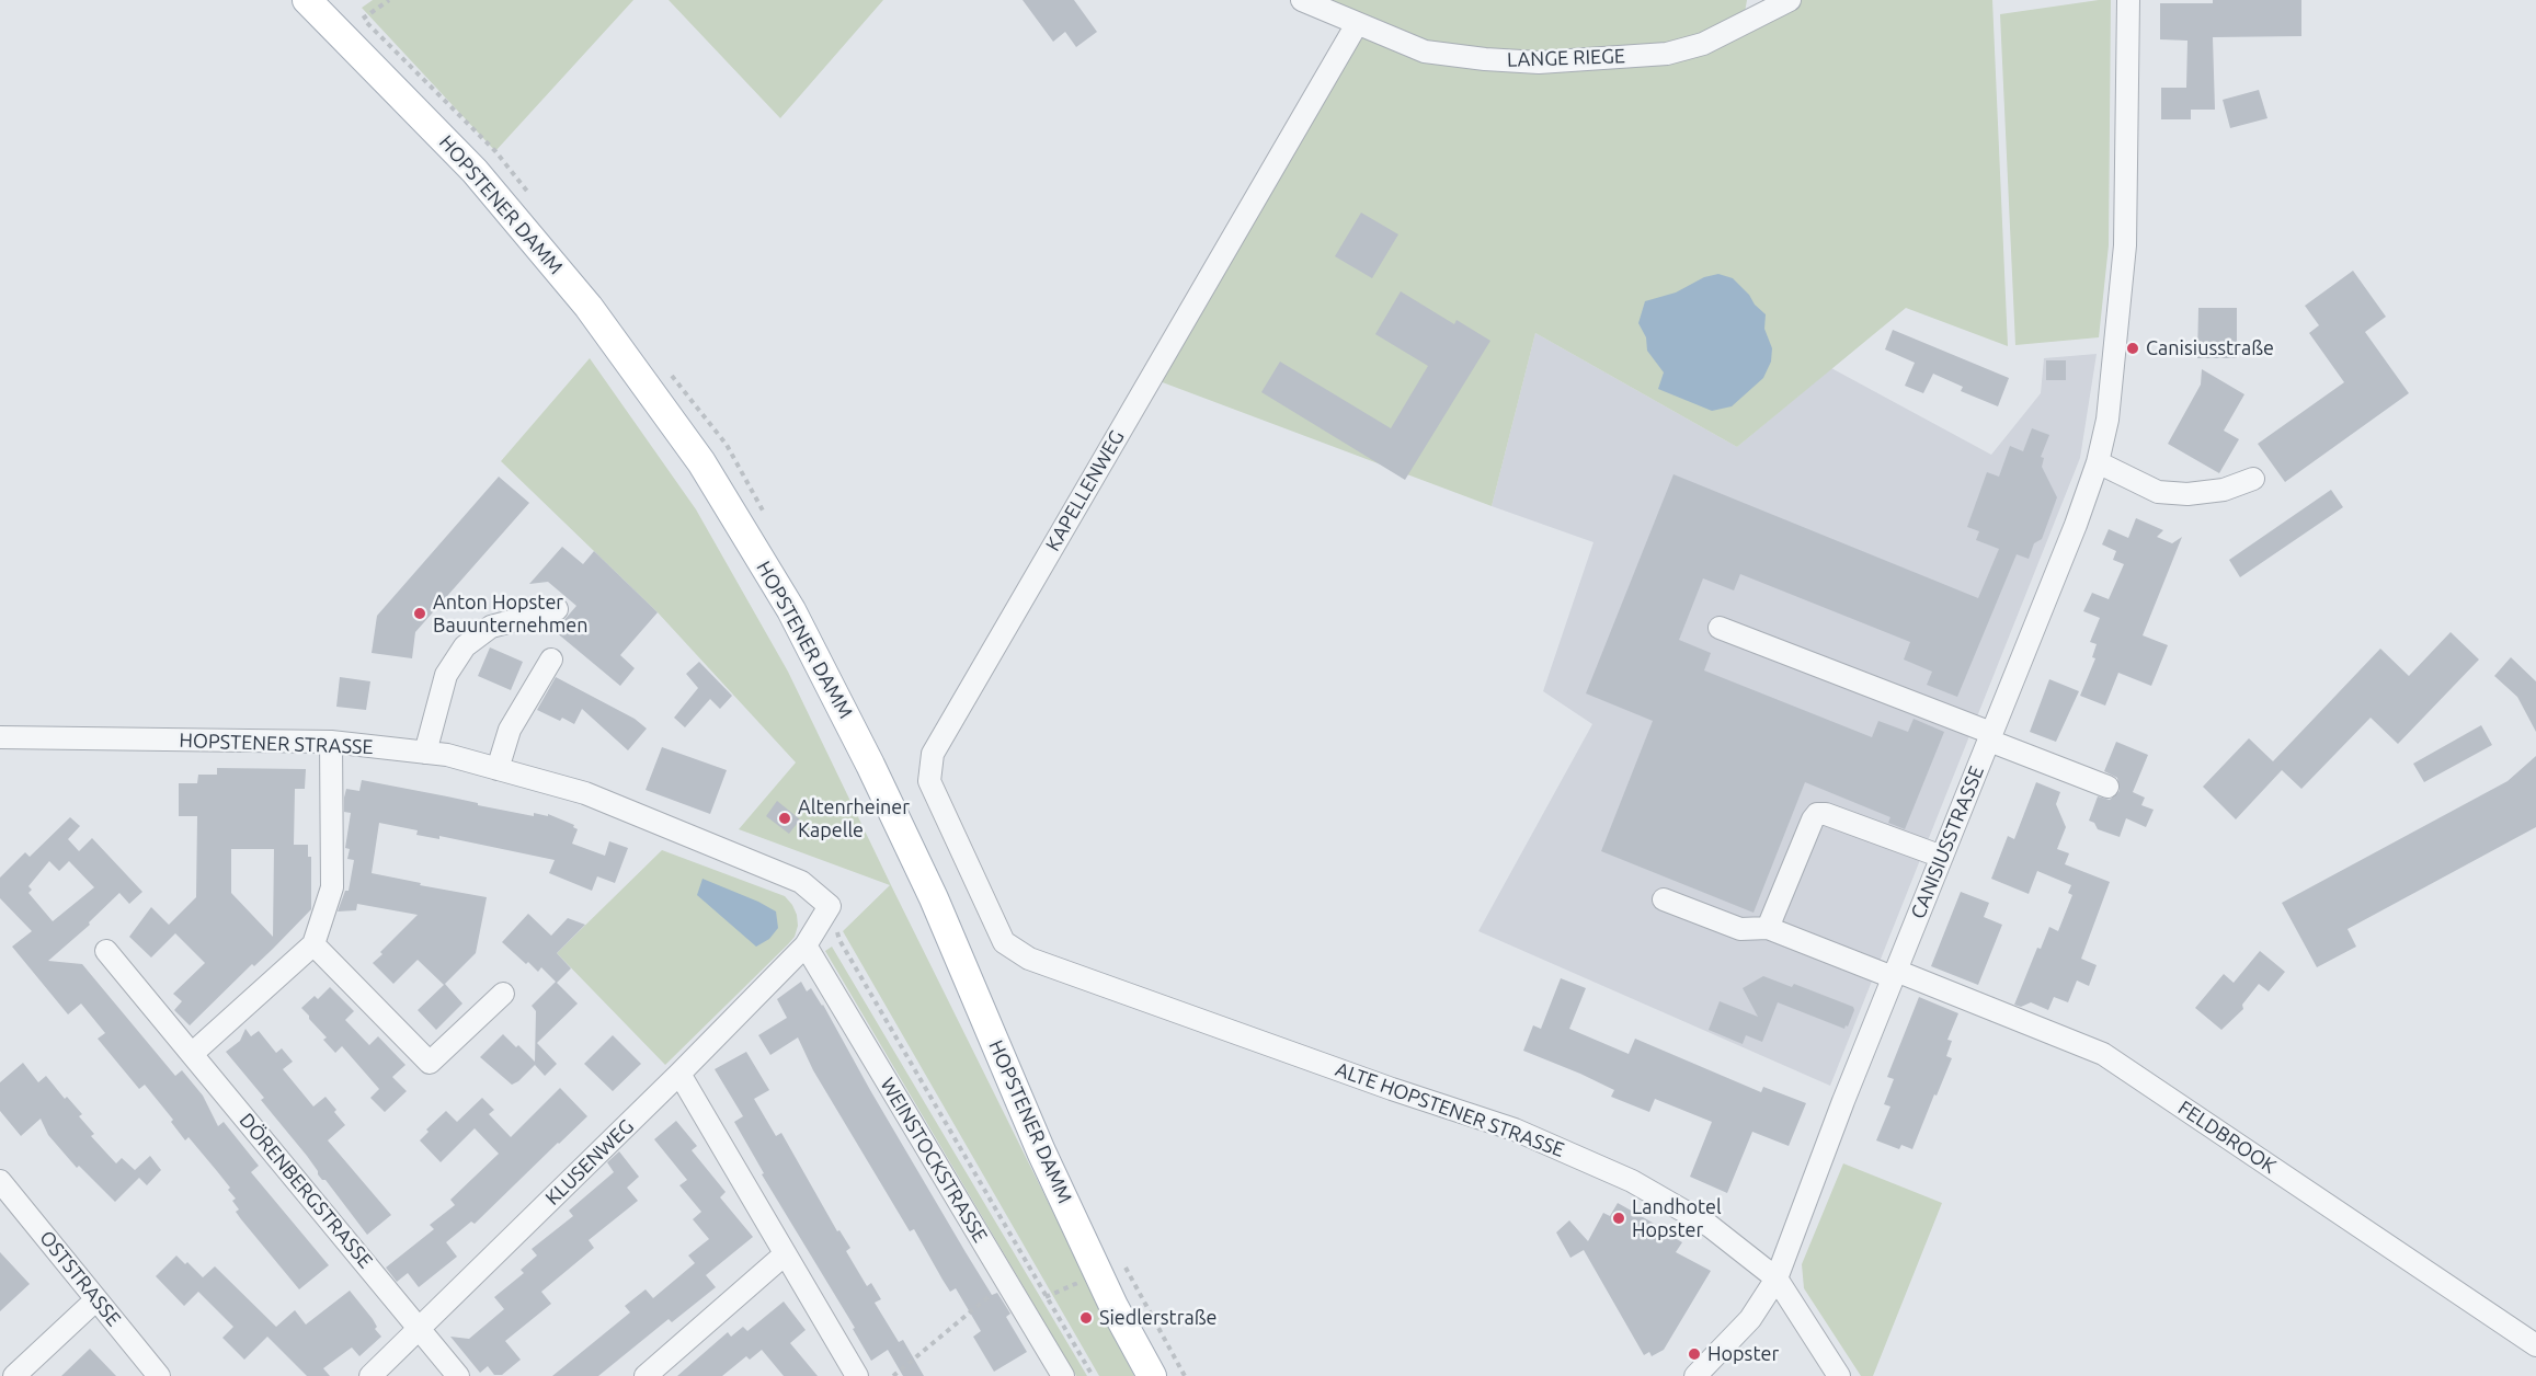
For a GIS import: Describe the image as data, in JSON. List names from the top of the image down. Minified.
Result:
{"streets":{"main road":["HOPSTENER DAMM"],"street":["LANGE RIEGE","KAPELLENWEG","HOPSTENER STRASSE","CANISIUSSTRASSE","ALTE HOPSTENER STRASSE","FELDBROOK","WEINSTOCKSTRASSE","KLUSENWEG","DÖRENBERGSTRASSE","OSTSTRASSE"]},"crossings":[["LANGE RIEGE","KAPELLENWEG"],["KAPELLENWEG","ALTE HOPSTENER STRASSE"],["CANISIUSSTRASSE","ALTE HOPSTENER STRASSE"],["CANISIUSSTRASSE","FELDBROOK"],["WEINSTOCKSTRASSE","KLUSENWEG"],["KLUSENWEG","DÖRENBERGSTRASSE"]],"places":["Canisiusstraße","Anton Hopster Bauunternehmen","Altenrheiner Kapelle","Landhotel Hopster","Siedlerstraße","Hopster"]}
